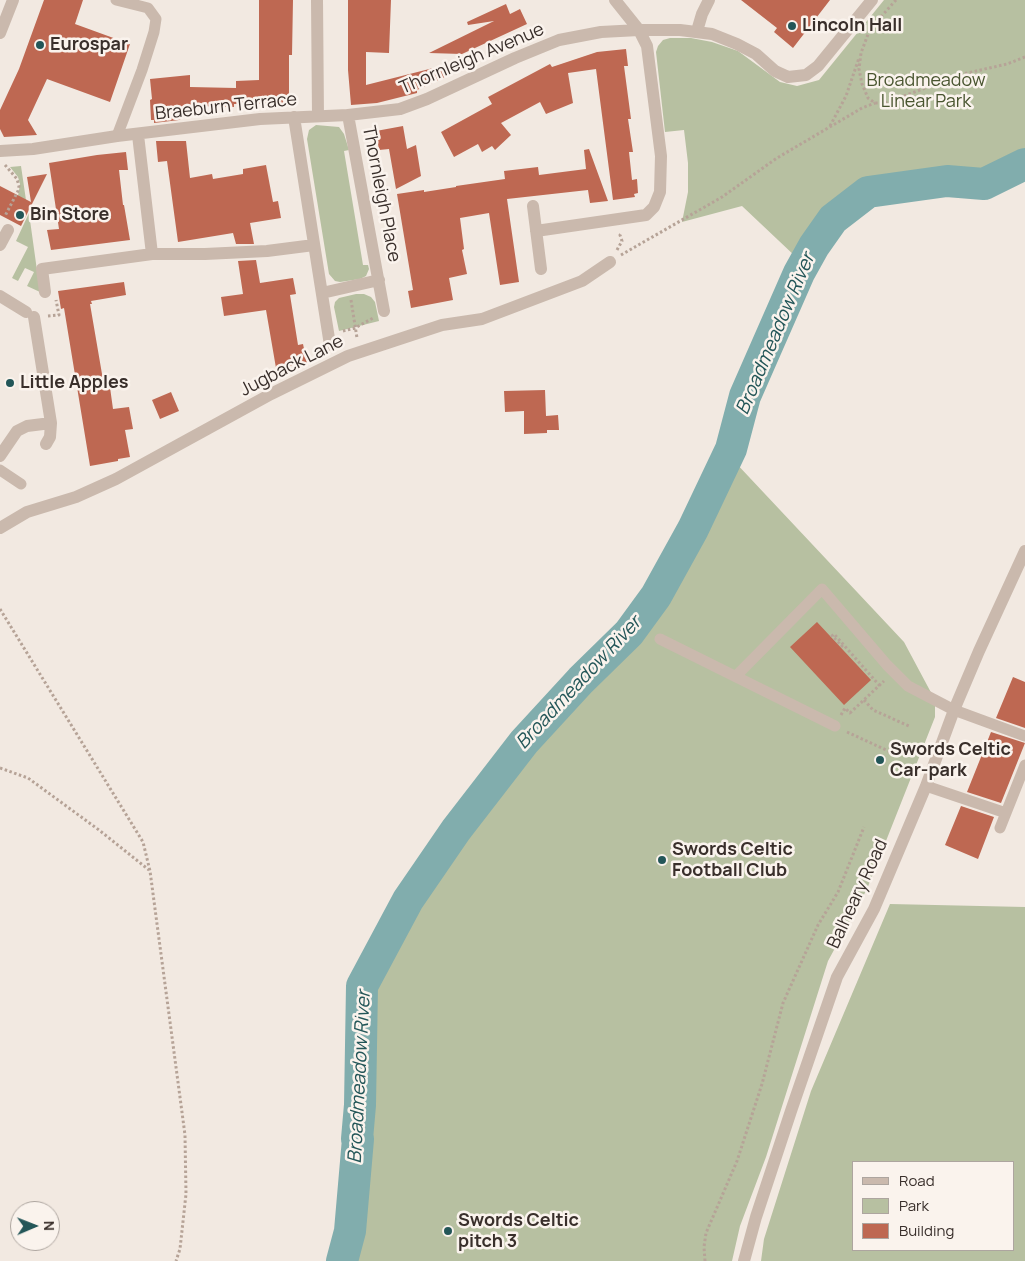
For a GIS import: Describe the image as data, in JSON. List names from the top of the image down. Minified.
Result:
{"streets":{"street":["Thornleigh Avenue","Braeburn Terrace","Thornleigh Place","Jugback Lane","Balheary Road"]},"crossings":[["Thornleigh Avenue","Braeburn Terrace"],["Thornleigh Avenue","Thornleigh Place"]],"water":["Broadmeadow River"],"parks":["Broadmeadow Linear Park"],"places":["Lincoln Hall","Eurospar","Bin Store","Little Apples","Swords Celtic Car-park","Swords Celtic Football Club","Swords Celtic pitch 3"],"legend":["Road","Park","Building"],"north":"right"}
